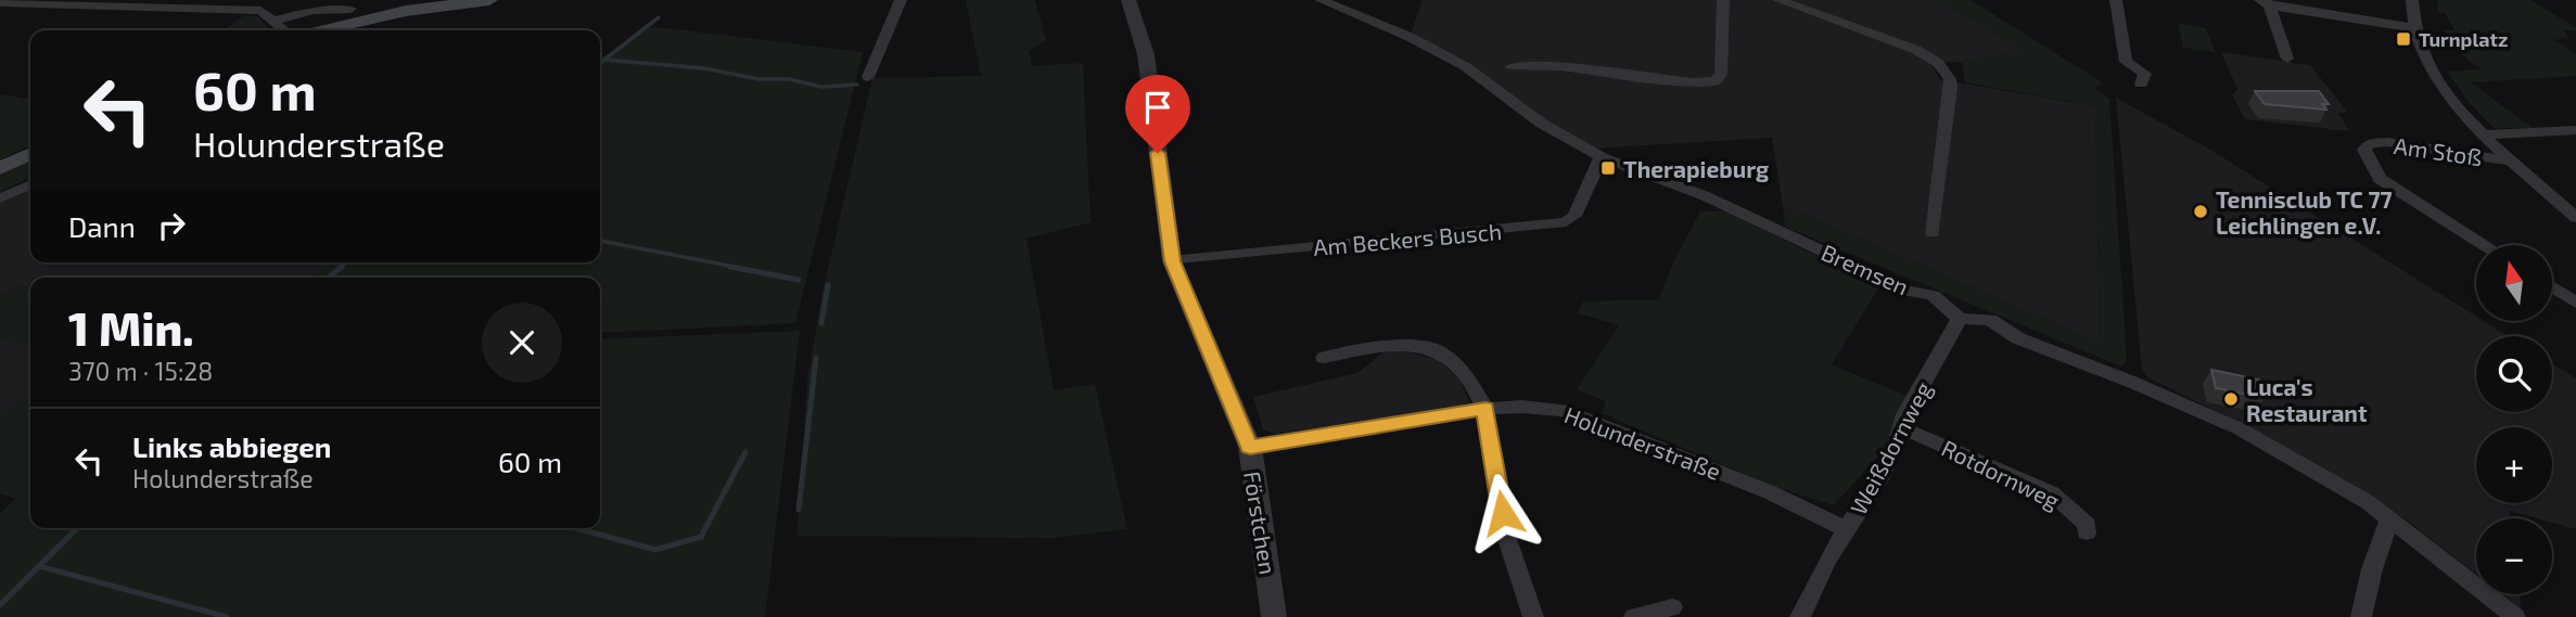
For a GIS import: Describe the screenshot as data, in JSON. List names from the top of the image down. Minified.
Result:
{"streets":{"street":["Am Stoß","Am Beckers Busch","Bremsen","Holunderstraße","Weißdornweg","Rotdornweg","Förstchen"]},"crossings":[["Am Beckers Busch","Bremsen"],["Am Beckers Busch","Förstchen"],["Bremsen","Weißdornweg"],["Holunderstraße","Weißdornweg"],["Holunderstraße","Förstchen"],["Weißdornweg","Rotdornweg"]],"places":{"transit":["Turnplatz","Therapieburg"],"other":["Tennisclub TC 77 Leichlingen e.V.","Luca's Restaurant"]},"north":"top","page":{"turn":["60 m","Holunderstraße"],"then":"Dann","map_buttons":["+","−"],"heading":["1 Min.","370 m · 15:28"],"list":[{"name":"Links abbiegen","note":"Holunderstraße","value":"60 m"}]}}
